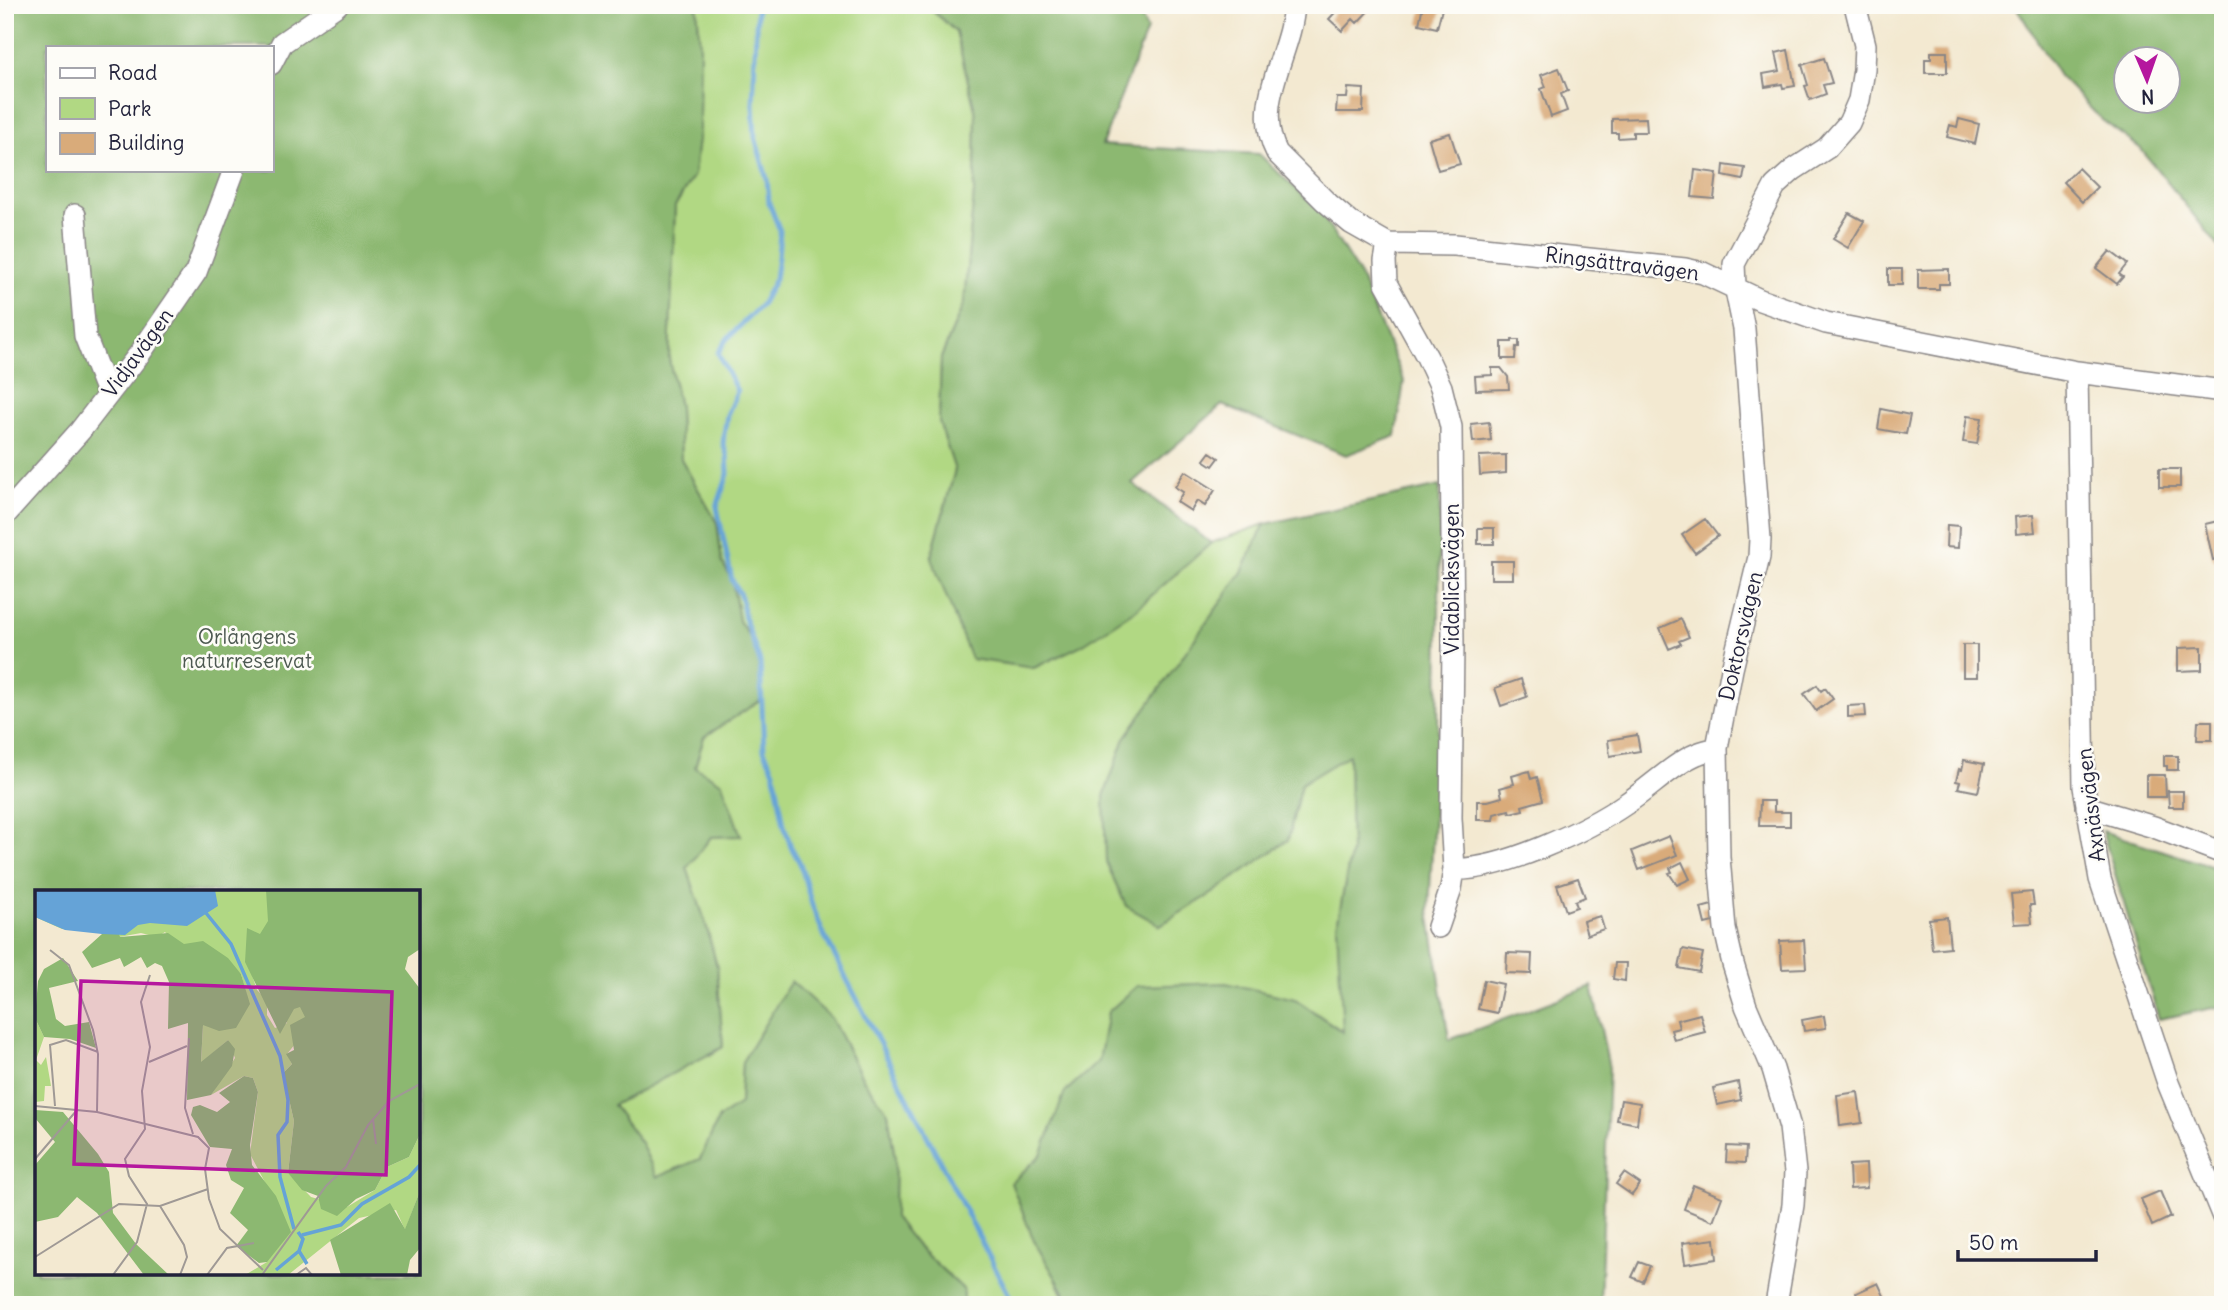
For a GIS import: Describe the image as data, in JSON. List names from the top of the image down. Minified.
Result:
{"streets":{"street":["Ringsättravägen","Vidjavägen","Vidablicksvägen","Doktorsvägen","Axnäsvägen"]},"crossings":[["Ringsättravägen","Vidablicksvägen"],["Ringsättravägen","Doktorsvägen"],["Ringsättravägen","Axnäsvägen"]],"parks":["Orlångens naturreservat"],"legend":["Road","Park","Building"],"scale_bar":"50 m","north":"bottom"}
